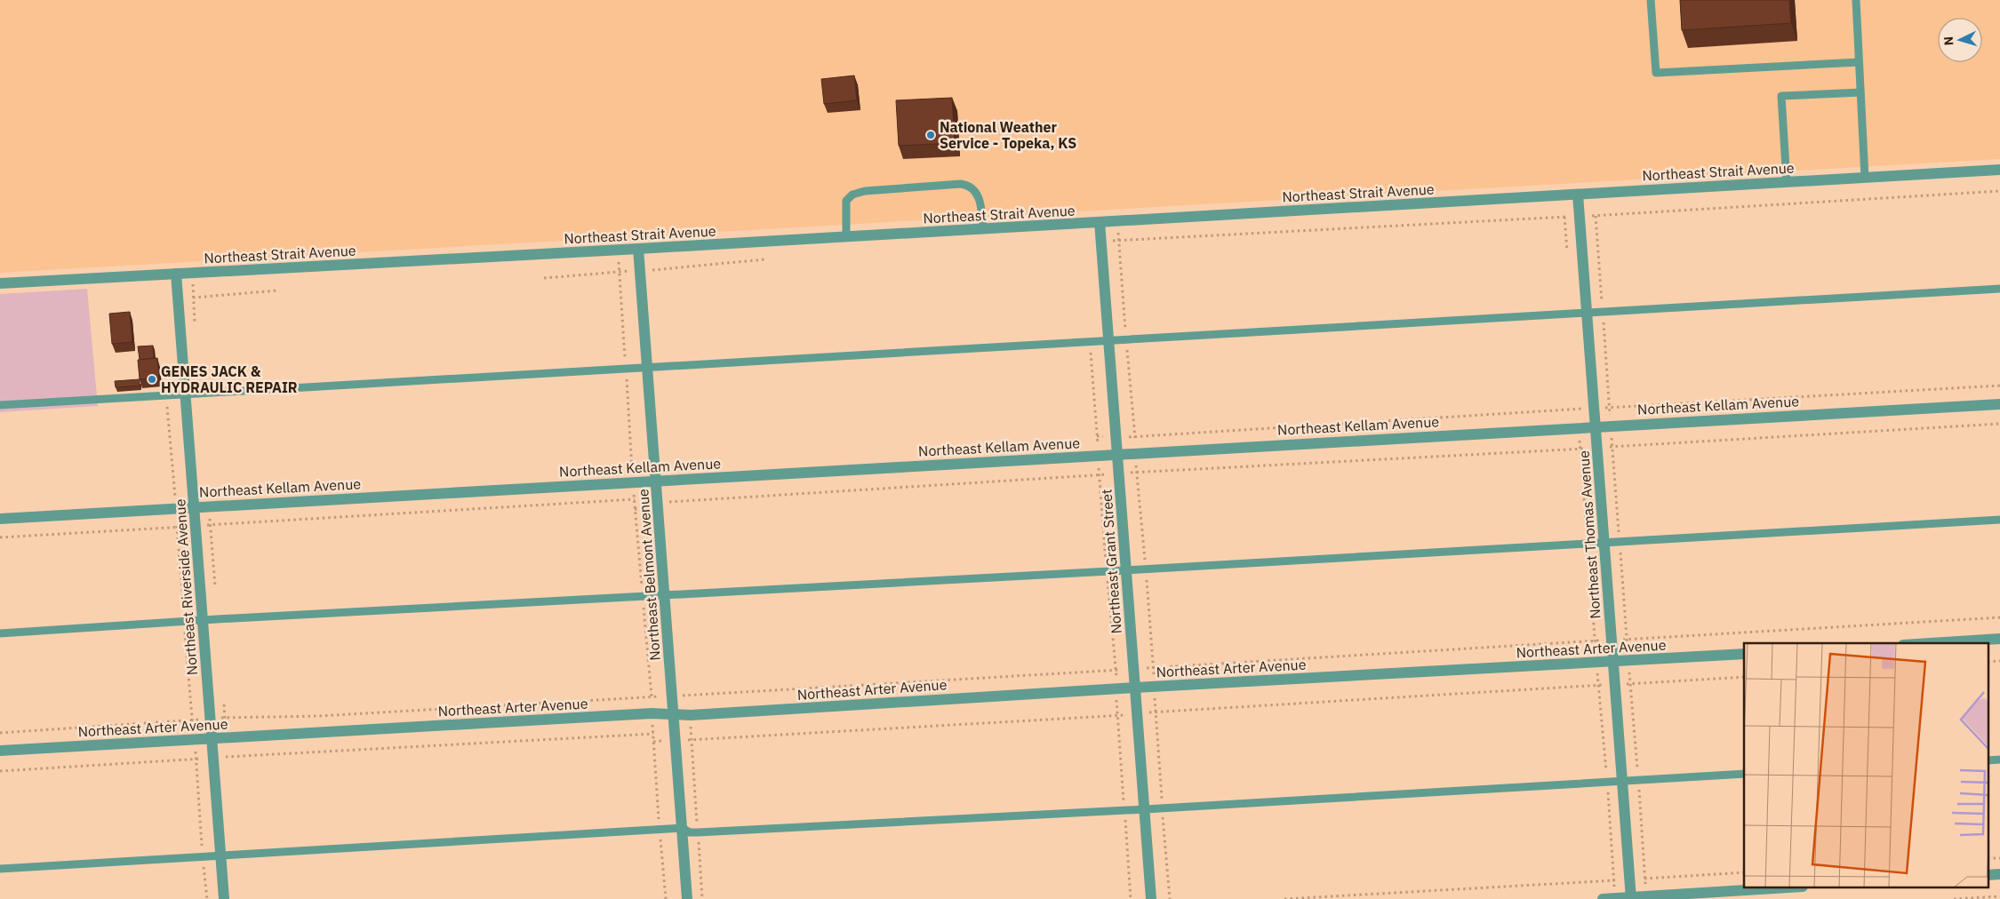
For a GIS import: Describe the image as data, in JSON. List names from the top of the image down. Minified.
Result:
{"streets":{"street":["Northeast Strait Avenue","Northeast Kellam Avenue","Northeast Thomas Avenue","Northeast Grant Street","Northeast Belmont Avenue","Northeast Riverside Avenue","Northeast Arter Avenue"]},"crossings":[["Northeast Strait Avenue","Northeast Thomas Avenue"],["Northeast Strait Avenue","Northeast Grant Street"],["Northeast Strait Avenue","Northeast Belmont Avenue"],["Northeast Strait Avenue","Northeast Riverside Avenue"],["Northeast Kellam Avenue","Northeast Thomas Avenue"],["Northeast Kellam Avenue","Northeast Grant Street"],["Northeast Kellam Avenue","Northeast Belmont Avenue"],["Northeast Kellam Avenue","Northeast Riverside Avenue"],["Northeast Thomas Avenue","Northeast Arter Avenue"],["Northeast Grant Street","Northeast Arter Avenue"],["Northeast Belmont Avenue","Northeast Arter Avenue"],["Northeast Riverside Avenue","Northeast Arter Avenue"]],"places":["National Weather Service - Topeka, KS","GENES JACK & HYDRAULIC REPAIR"],"north":"left"}
